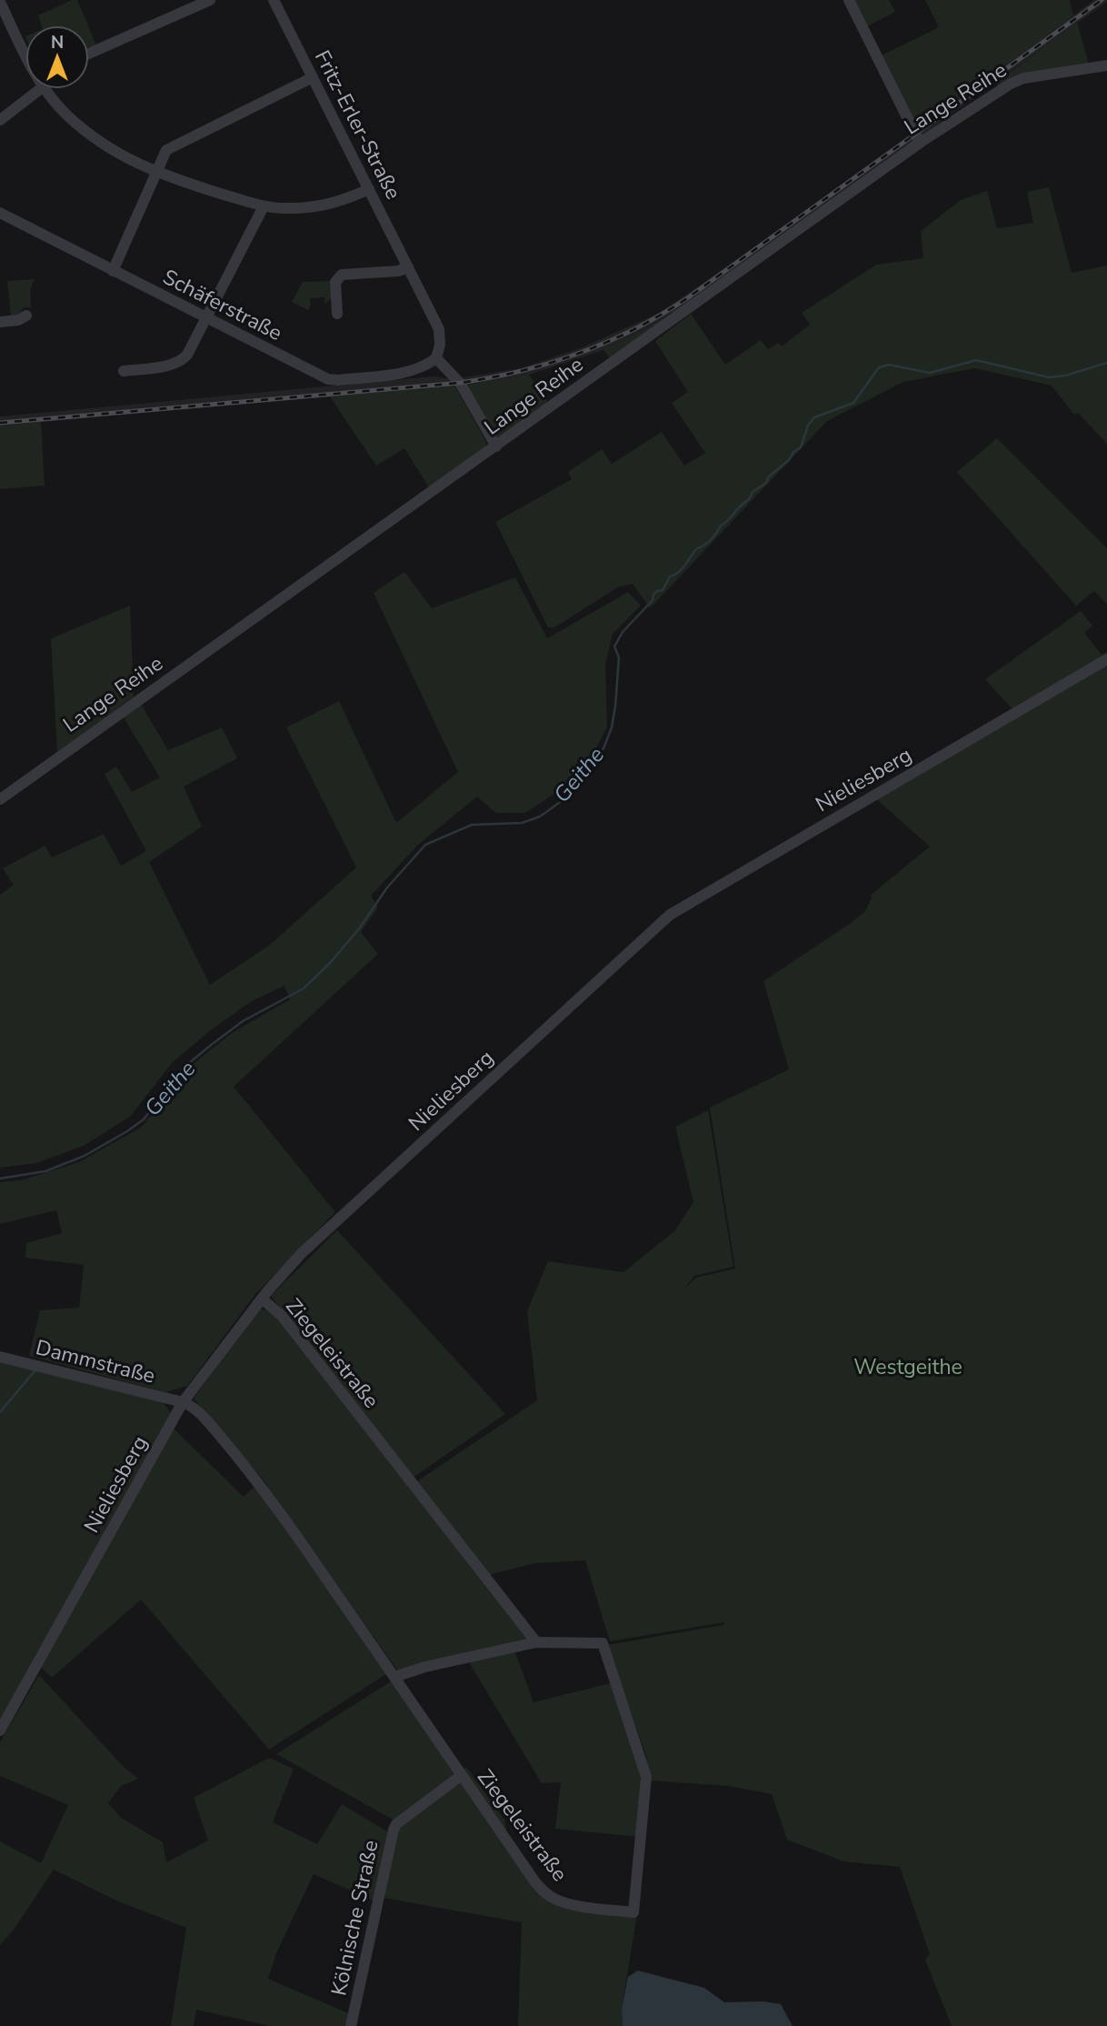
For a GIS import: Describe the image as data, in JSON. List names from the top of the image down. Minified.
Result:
{"streets":{"street":["Lange Reihe","Fritz-Erler-Straße","Schäferstraße","Nieliesberg","Ziegeleistraße","Dammstraße","Kölnische Straße"]},"crossings":[["Fritz-Erler-Straße","Schäferstraße"],["Nieliesberg","Ziegeleistraße"],["Nieliesberg","Dammstraße"],["Ziegeleistraße","Dammstraße"],["Ziegeleistraße","Kölnische Straße"]],"water":["Geithe"],"parks":["Westgeithe"],"north":"top"}
